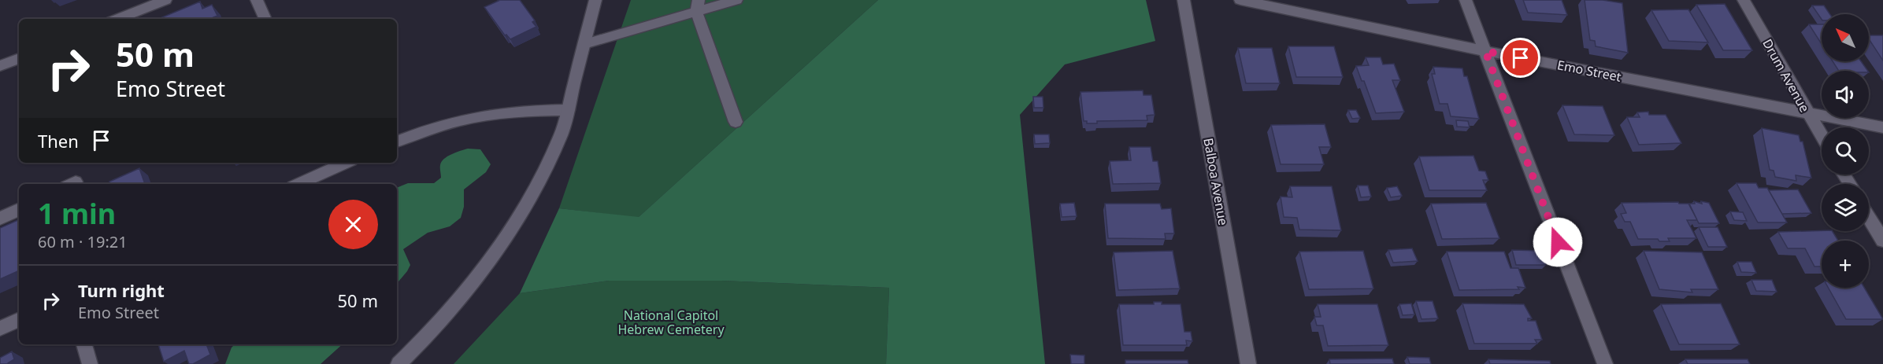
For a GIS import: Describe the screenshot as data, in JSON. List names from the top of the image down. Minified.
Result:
{"streets":{"street":["Emo Street","Drum Avenue","Balboa Avenue"]},"crossings":[["Emo Street","Drum Avenue"]],"parks":["National Capitol Hebrew Cemetery"],"north":"top left","page":{"map_buttons":"+","turn":["50 m","Emo Street"],"then":"Then","heading":["1 min","60 m · 19:21"],"list":[{"name":"Turn right","note":"Emo Street","value":"50 m"}]}}
